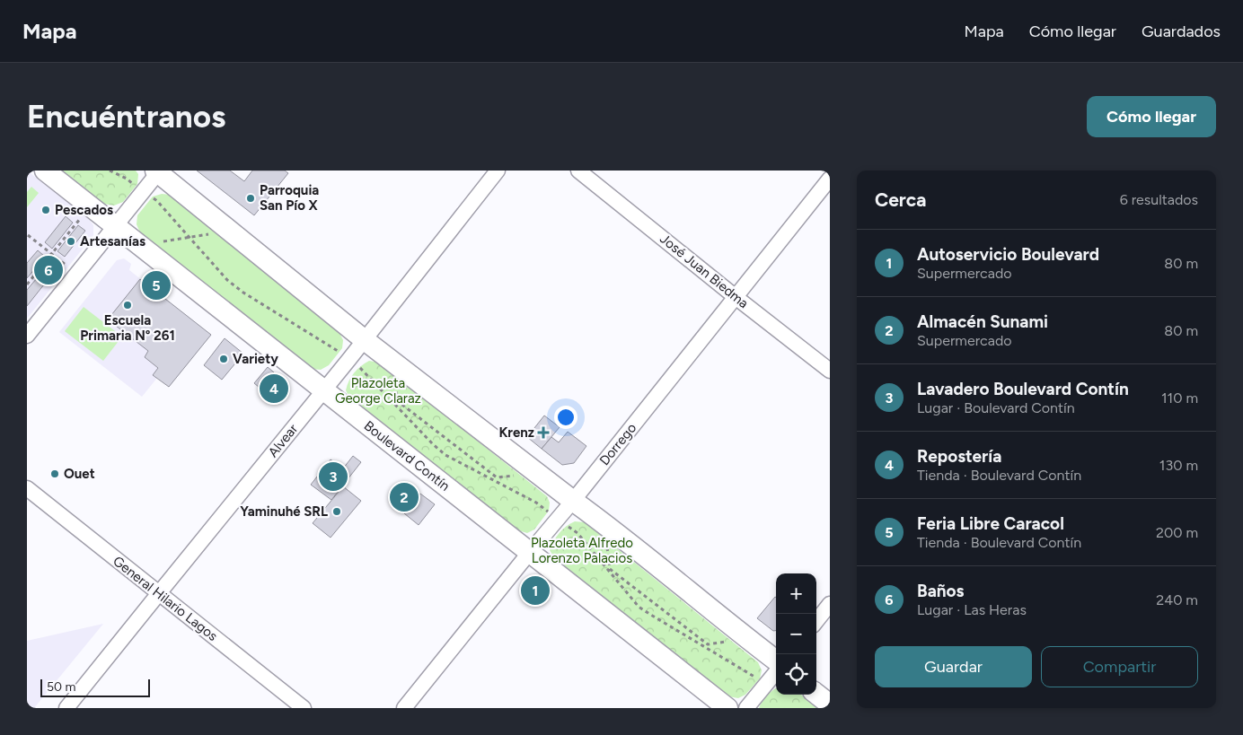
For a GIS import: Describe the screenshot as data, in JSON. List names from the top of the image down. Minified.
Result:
{"streets":{"main road":["Boulevard Contín"],"street":["José Juan Biedma","Alvear","Dorrego","General Hilario Lagos"]},"crossings":[["José Juan Biedma","Dorrego"],["Alvear","Boulevard Contín"],["Alvear","General Hilario Lagos"],["Dorrego","Boulevard Contín"]],"parks":["Plazoleta George Claraz","Plazoleta Alfredo Lorenzo Palacios"],"places":{"other":["Parroquia San Pío X","Pescados","Artesanías","Escuela Primaria N° 261","Variety","Ouet","Yaminuhé SRL"],"health":["Krenz"]},"scale_bar":"50 m","page":{"header":"Mapa","nav":["Mapa","Cómo llegar","Guardados"],"buttons":["Cómo llegar",["Guardar","Compartir"]],"title":"Encuéntranos","heading":["Cerca","6 resultados"],"list":[{"mark":"1","name":"Autoservicio Boulevard","note":"Supermercado","value":"80 m"},{"mark":"2","name":"Almacén Sunami","note":"Supermercado","value":"80 m"},{"mark":"3","name":"Lavadero Boulevard Contín","note":"Lugar · Boulevard Contín","value":"110 m"},{"mark":"4","name":"Repostería","note":"Tienda · Boulevard Contín","value":"130 m"},{"mark":"5","name":"Feria Libre Caracol","note":"Tienda · Boulevard Contín","value":"200 m"},{"mark":"6","name":"Baños","note":"Lugar · Las Heras","value":"240 m"}],"pins":["6","5","4","3","2","1"],"map_buttons":["+","−"],"scale":"50 m"}}
